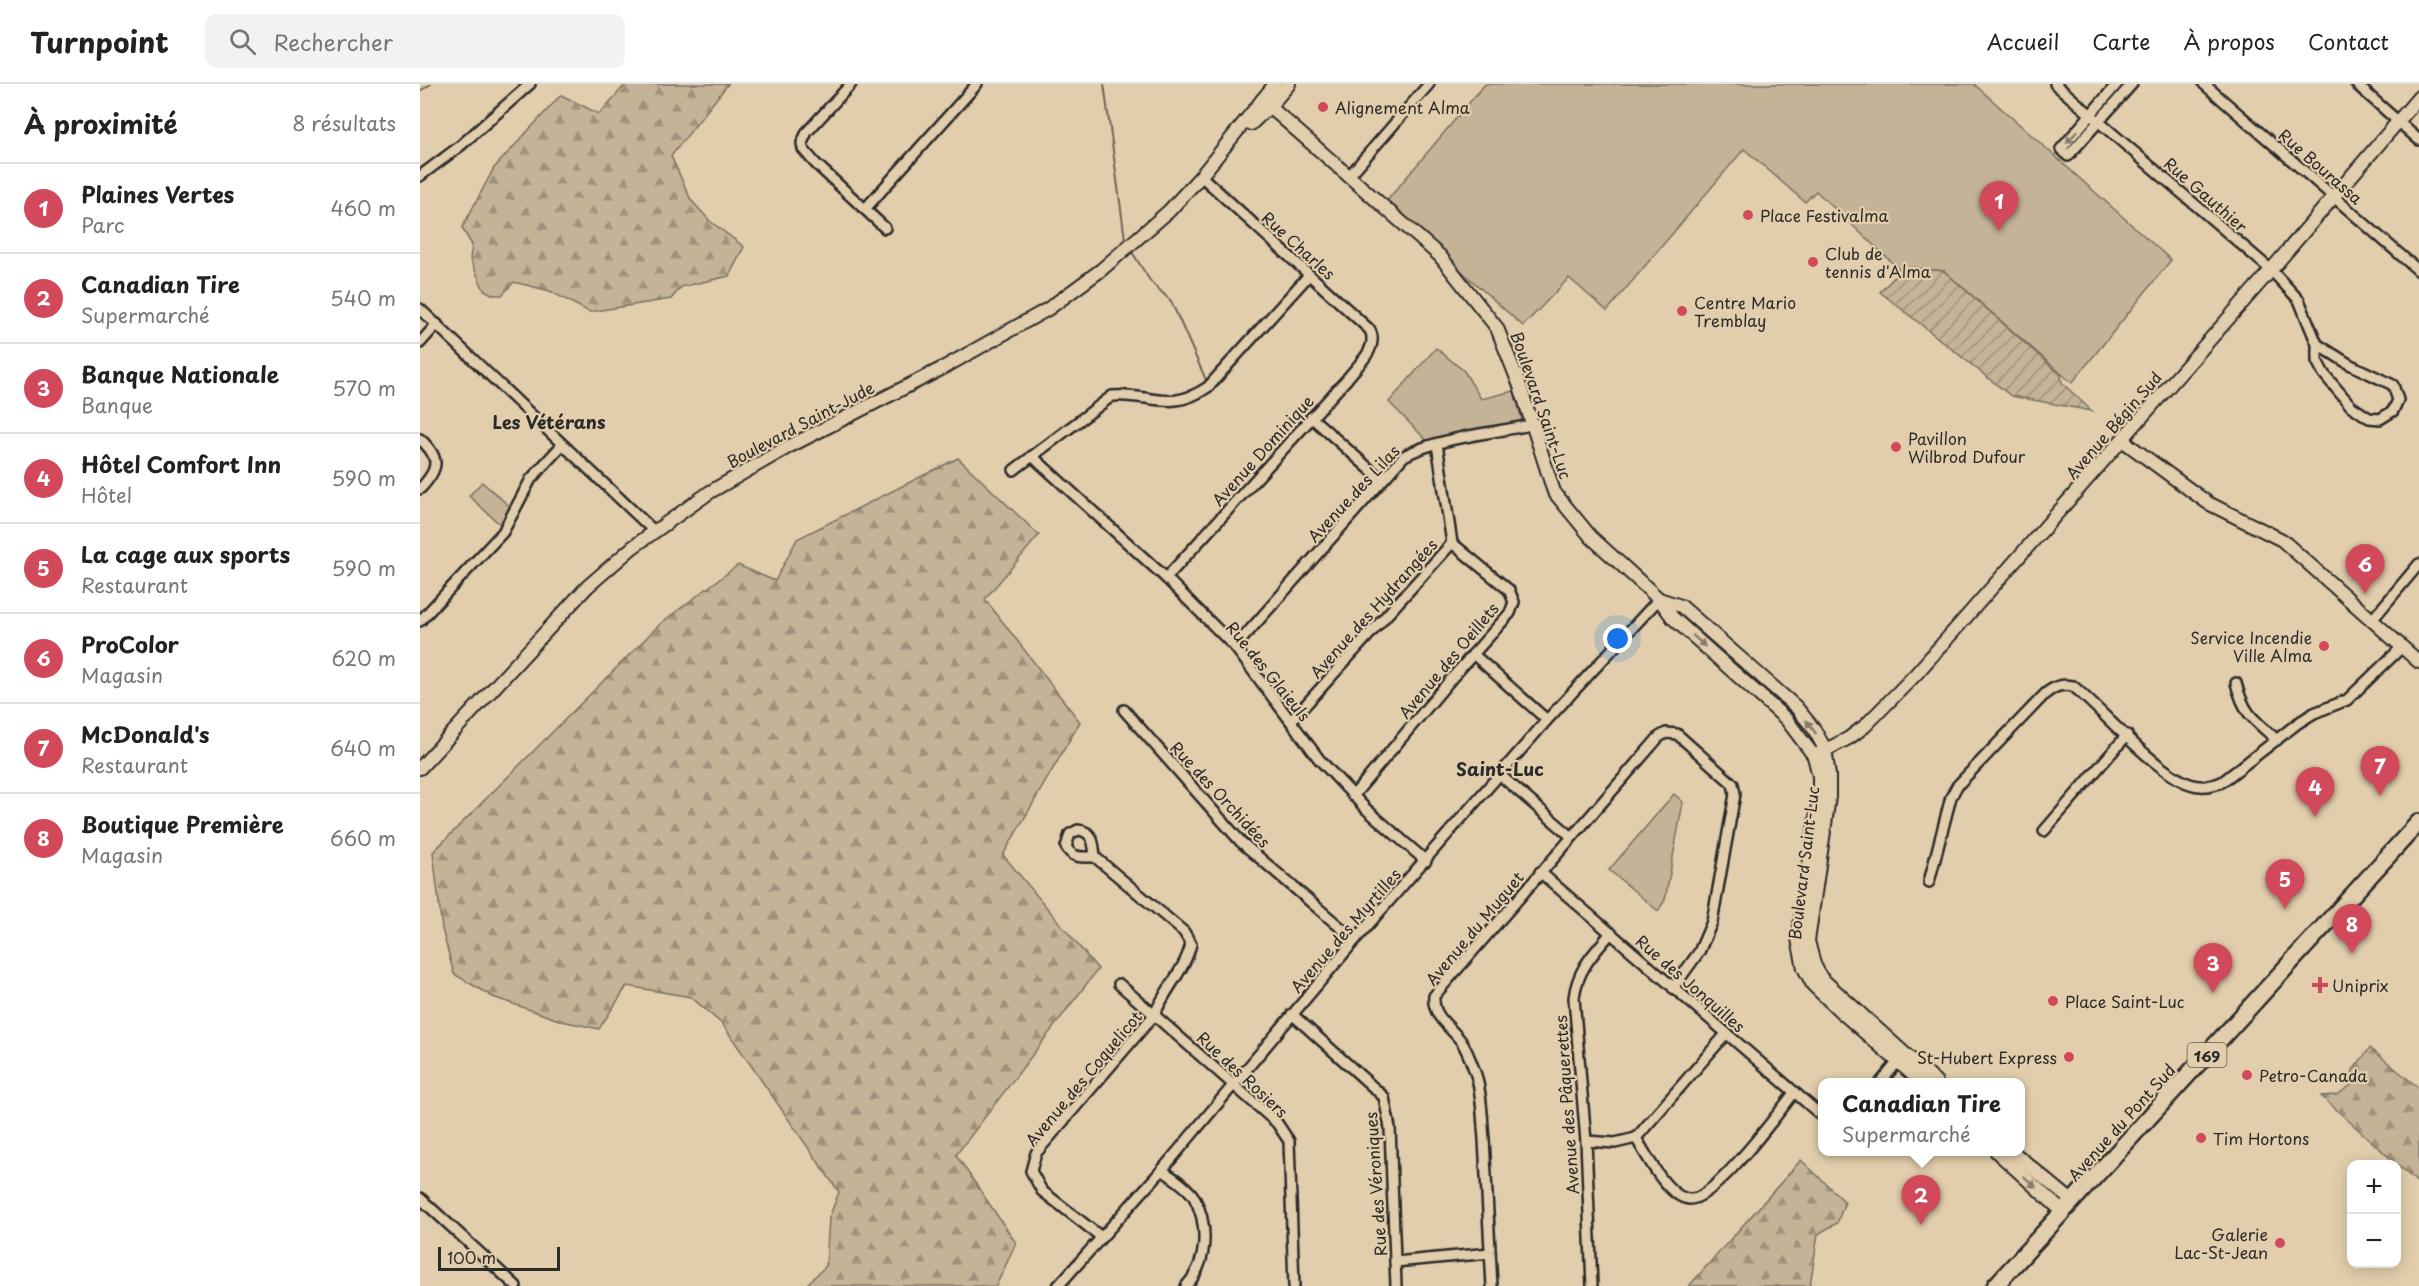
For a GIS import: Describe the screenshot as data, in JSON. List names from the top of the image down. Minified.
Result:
{"streets":{"main road":["169","Avenue du Pont Sud"],"street":["Rue Bourassa","Rue Gauthier","Rue Charles","Boulevard Saint-Luc","Boulevard Saint-Jude","Avenue Bégin Sud","Avenue Dominique","Avenue des Lilas","Avenue des Hydrangées","Avenue des Oeillets","Rue des Glaieuls","Rue des Orchidées","Avenue du Muguet","Avenue des Myrtilles","Rue des Jonquilles","Rue des Rosiers","Avenue des Coquelicot","Avenue des Pâquerettes","Rue des Véroniques"]},"crossings":[["Rue Bourassa","Avenue Bégin Sud"],["Rue Gauthier","Avenue Bégin Sud"],["Rue Charles","Boulevard Saint-Jude"],["Rue Charles","Avenue Dominique"],["Boulevard Saint-Luc","Boulevard Saint-Jude"],["Boulevard Saint-Luc","Avenue Bégin Sud"],["Boulevard Saint-Luc","Avenue des Lilas"],["Boulevard Saint-Luc","Avenue des Myrtilles"],["Avenue Dominique","Rue des Glaieuls"],["Avenue des Lilas","Rue des Glaieuls"],["Avenue des Hydrangées","Avenue des Oeillets"],["Avenue des Hydrangées","Rue des Glaieuls"],["Avenue des Oeillets","Rue des Glaieuls"],["Rue des Glaieuls","Avenue des Myrtilles"],["Rue des Orchidées","Avenue des Myrtilles"],["Avenue du Muguet","Rue des Jonquilles"],["Avenue des Myrtilles","Rue des Rosiers"],["Avenue des Myrtilles","Avenue des Coquelicot"],["Avenue des Myrtilles","Rue des Véroniques"],["Rue des Jonquilles","Avenue des Pâquerettes"],["Rue des Rosiers","Avenue des Coquelicot"]],"districts":["Les Vétérans","Saint-Luc"],"places":{"other":["Alignement Alma","Place Festivalma","Club de tennis d'Alma","Centre Mario Tremblay","Pavillon Wilbrod Dufour","Service Incendie Ville Alma","Place Saint-Luc","St-Hubert Express","Petro-Canada","Tim Hortons","Galerie Lac-St-Jean"],"health":["Uniprix"]},"scale_bar":"100 m","page":{"header":"Turnpoint","search":"Rechercher","nav":["Accueil","Carte","À propos","Contact"],"heading":["À proximité","8 résultats"],"list":[{"mark":"1","name":"Plaines Vertes","note":"Parc","value":"460 m"},{"mark":"2","name":"Canadian Tire","note":"Supermarché","value":"540 m"},{"mark":"3","name":"Banque Nationale","note":"Banque","value":"570 m"},{"mark":"4","name":"Hôtel Comfort Inn","note":"Hôtel","value":"590 m"},{"mark":"5","name":"La cage aux sports","note":"Restaurant","value":"590 m"},{"mark":"6","name":"ProColor","note":"Magasin","value":"620 m"},{"mark":"7","name":"McDonald's","note":"Restaurant","value":"640 m"},{"mark":"8","name":"Boutique Première","note":"Magasin","value":"660 m"}],"pins":["1","6","7","4","5","8","3","2"],"popup":["Canadian Tire","Supermarché"],"map_buttons":["+","−"],"scale":"100 m"}}
